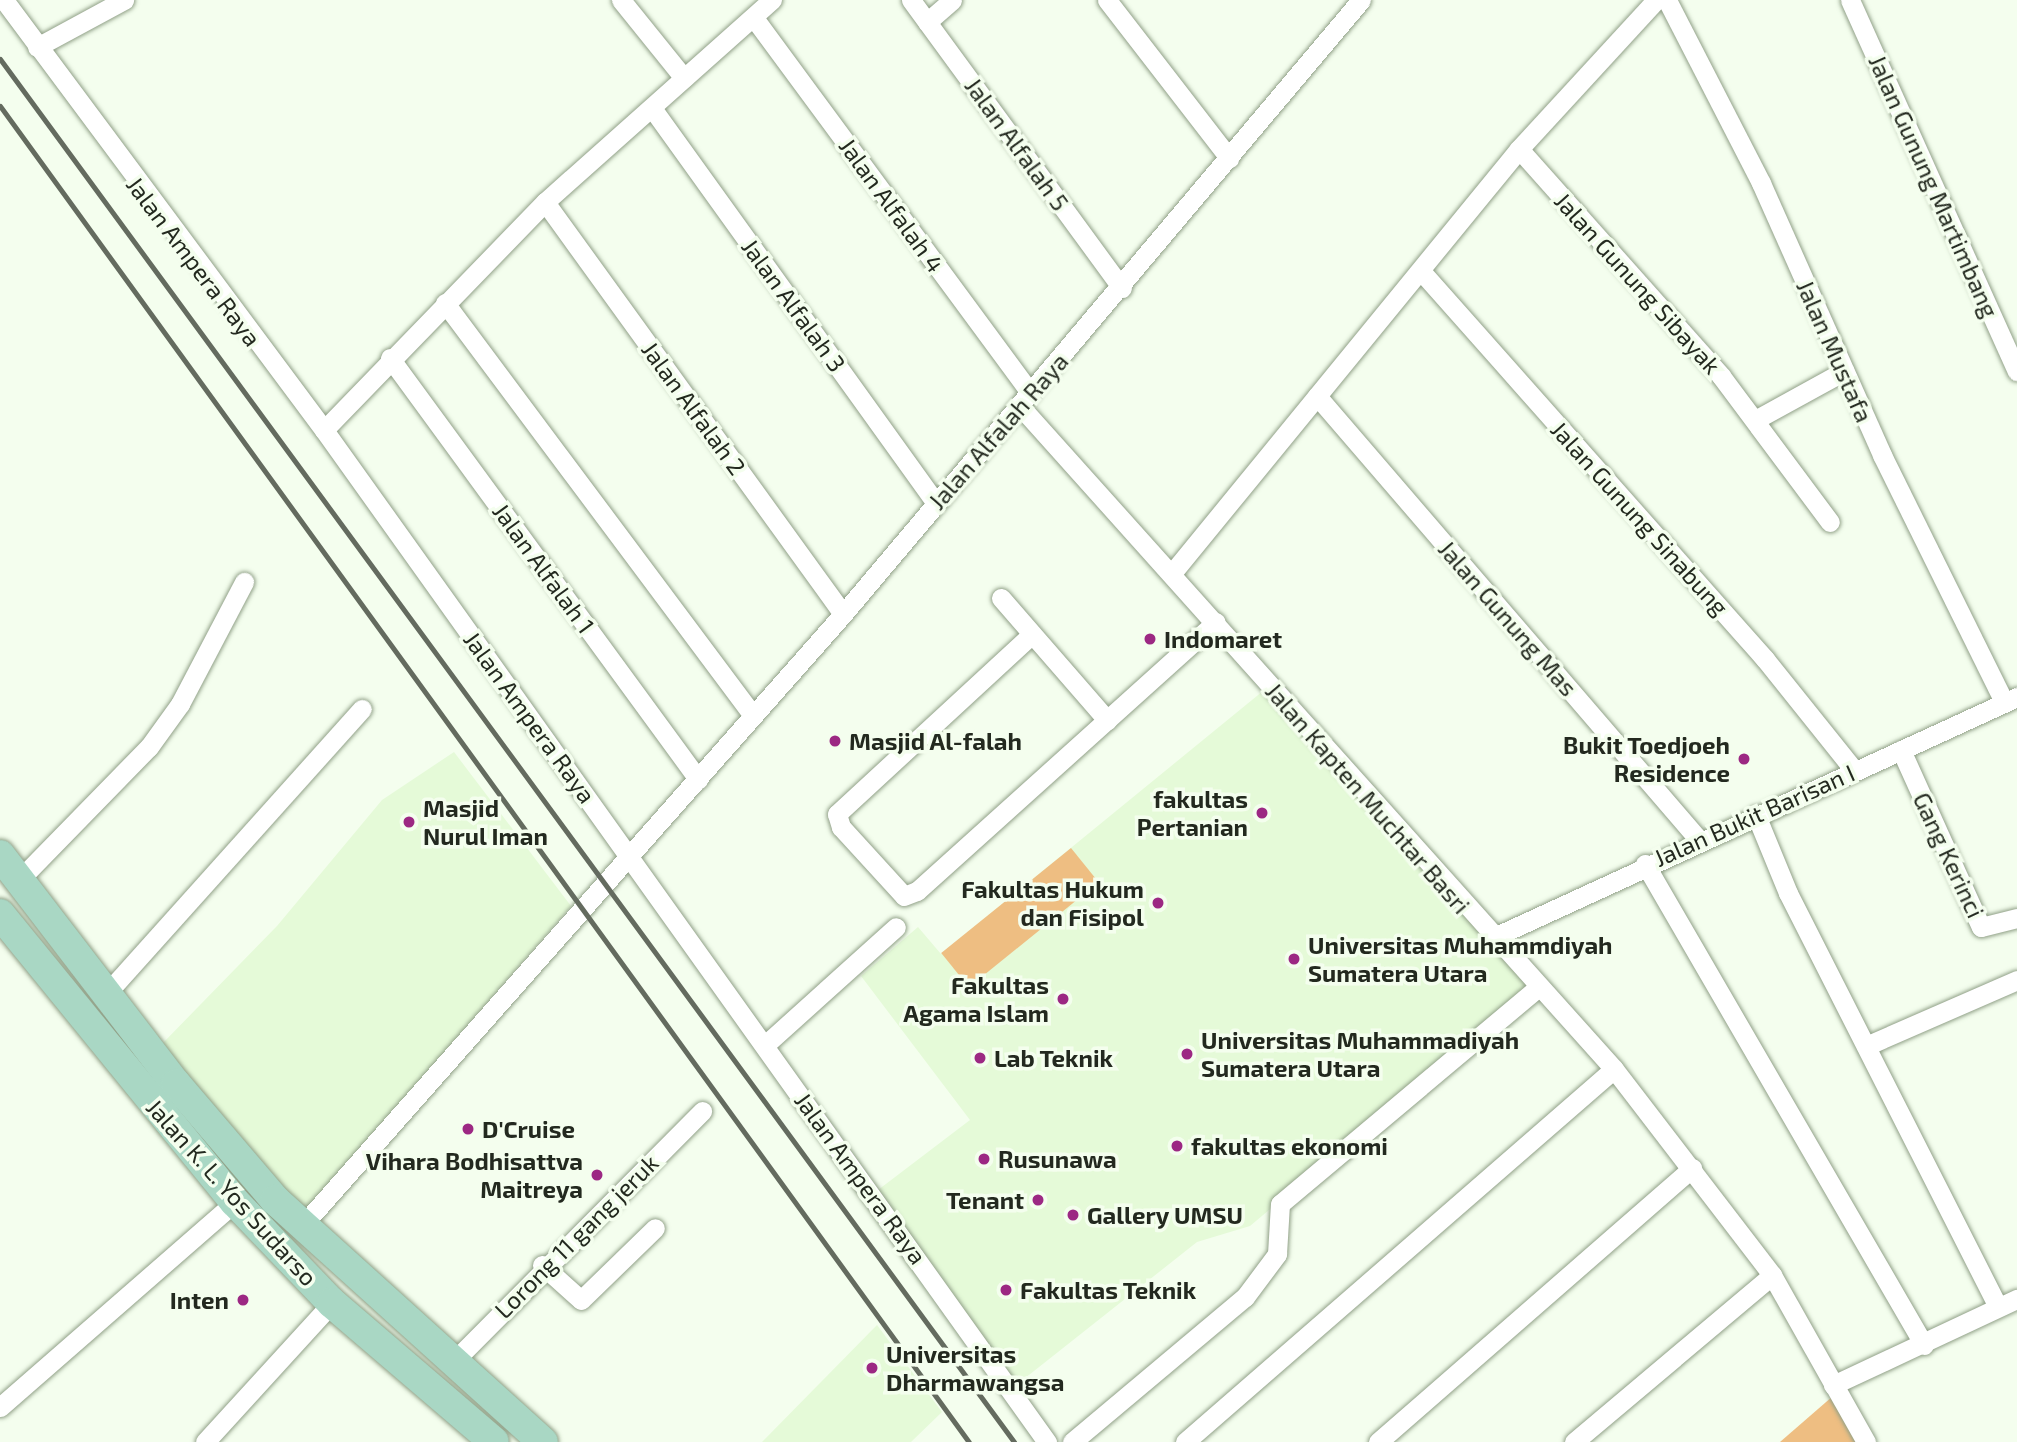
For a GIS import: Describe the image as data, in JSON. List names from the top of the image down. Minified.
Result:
{"streets":{"main road":["Jalan K. L. Yos Sudarso"],"street":["Jalan Alfalah 5","Jalan Gunung Martimbang","Jalan Alfalah 4","Jalan Ampera Raya","Jalan Gunung Sibayak","Jalan Alfalah 3","Jalan Mustafa","Jalan Alfalah 2","Jalan Alfalah Raya","Jalan Gunung Sinabung","Jalan Alfalah 1","Jalan Gunung Mas","Jalan Kapten Muchtar Basri","Jalan Bukit Barisan I","Gang Kerinci","Lorong 11 gang jeruk"]},"crossings":[["Jalan Alfalah 5","Jalan Alfalah Raya"],["Jalan Alfalah 4","Jalan Alfalah Raya"],["Jalan Alfalah 4","Jalan Kapten Muchtar Basri"],["Jalan Ampera Raya","Jalan Alfalah Raya"],["Jalan Alfalah 3","Jalan Alfalah Raya"],["Jalan Mustafa","Jalan Bukit Barisan I"],["Jalan Alfalah 2","Jalan Alfalah Raya"],["Jalan Alfalah Raya","Jalan Alfalah 1"],["Jalan Alfalah Raya","Jalan Kapten Muchtar Basri"],["Jalan Alfalah Raya","Jalan K. L. Yos Sudarso"],["Jalan Gunung Sinabung","Jalan Bukit Barisan I"],["Jalan Gunung Mas","Jalan Bukit Barisan I"],["Jalan Kapten Muchtar Basri","Jalan Bukit Barisan I"],["Jalan Bukit Barisan I","Gang Kerinci"],["Jalan K. L. Yos Sudarso","Lorong 11 gang jeruk"]],"places":["Indomaret","Masjid Al-falah","Bukit Toedjoeh Residence","fakultas Pertanian","Masjid Nurul Iman","Fakultas Hukum dan Fisipol","Universitas Muhammdiyah Sumatera Utara","Fakultas Agama Islam","Universitas Muhammadiyah Sumatera Utara","Lab Teknik","D'Cruise","fakultas ekonomi","Rusunawa","Vihara Bodhisattva Maitreya","Tenant","Gallery UMSU","Fakultas Teknik","Inten","Universitas Dharmawangsa"]}
